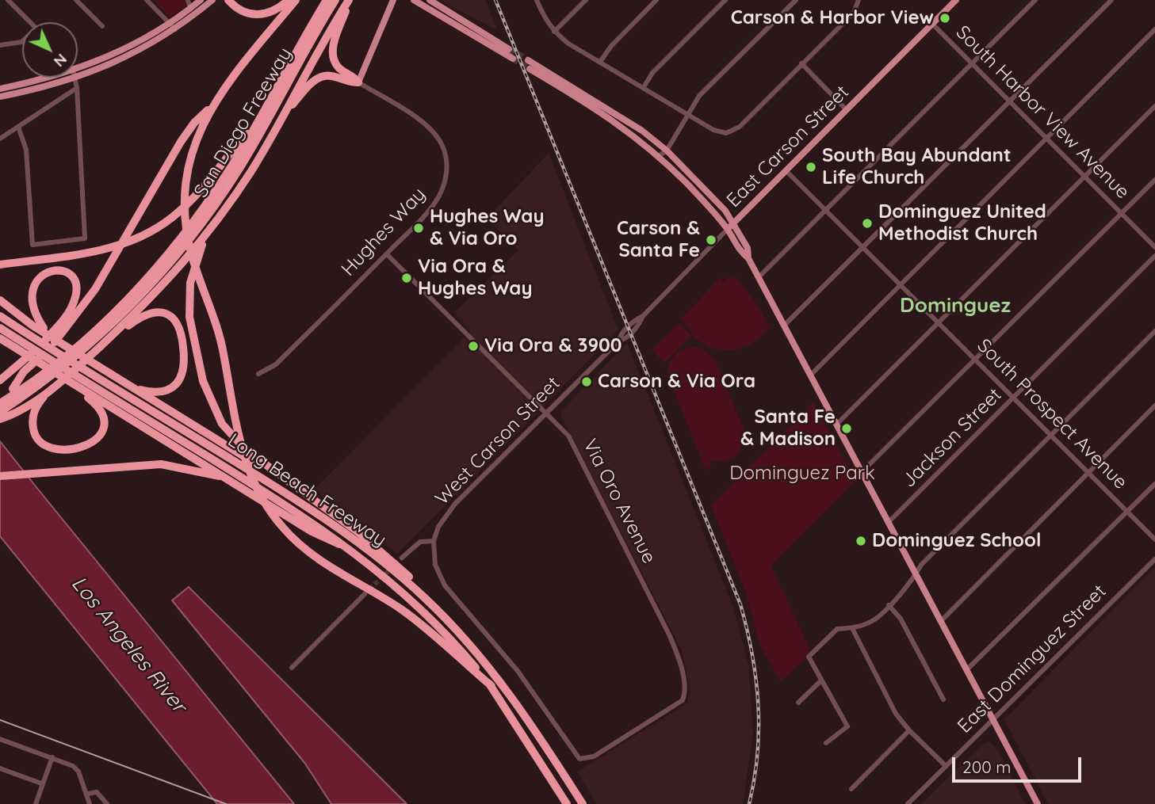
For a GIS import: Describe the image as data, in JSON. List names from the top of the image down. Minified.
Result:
{"streets":{"highway":["San Diego Freeway","Long Beach Freeway"],"main road":["East Carson Street"],"street":["South Harbor View Avenue","Hughes Way","South Prospect Avenue","Jackson Street","West Carson Street","Via Oro Avenue","East Dominguez Street"]},"crossings":[["South Harbor View Avenue","East Carson Street"],["East Carson Street","South Prospect Avenue"],["East Carson Street","West Carson Street"],["Hughes Way","Via Oro Avenue"],["South Prospect Avenue","Jackson Street"],["West Carson Street","Via Oro Avenue"]],"districts":["Dominguez"],"water":["Los Angeles River"],"parks":["Dominguez Park"],"places":["Carson & Harbor View","South Bay Abundant Life Church","Dominguez United Methodist Church","Hughes Way & Via Oro","Carson & Santa Fe","Via Ora & Hughes Way","Via Ora & 3900","Carson & Via Ora","Santa Fe & Madison","Dominguez School"],"scale_bar":"200 m","north":"bottom right"}
